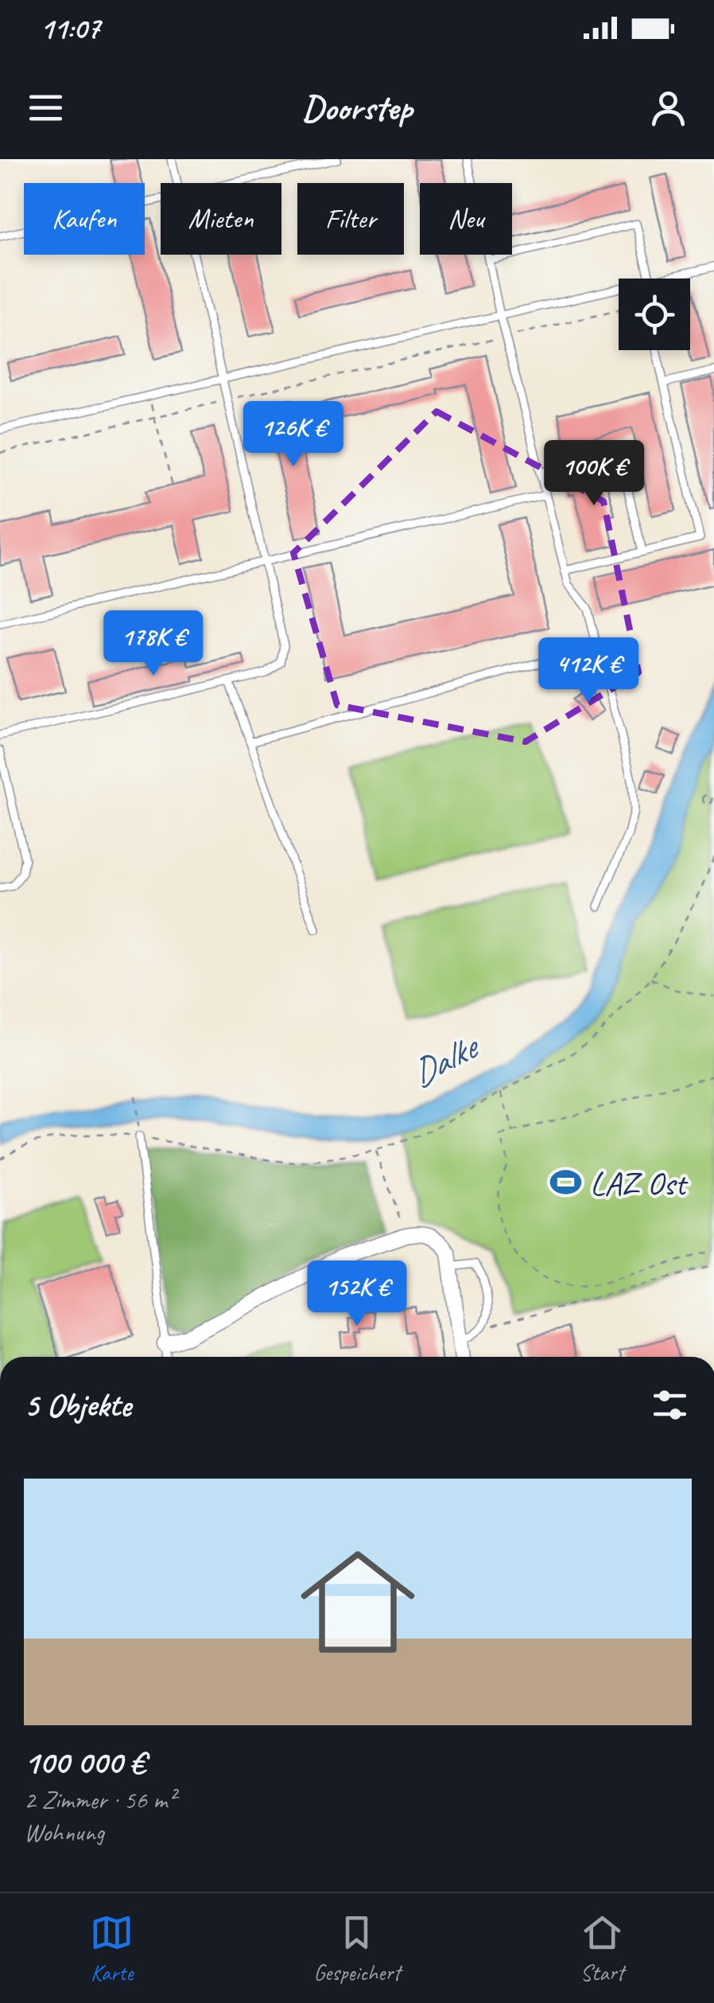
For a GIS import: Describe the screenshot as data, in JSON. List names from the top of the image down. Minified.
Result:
{"water":["Dalke"],"places":{"sports":["LAZ Ost"]},"page":{"status":"11:07","header":"Doorstep","chip":["Kaufen","Mieten","Filter","Neu"],"price":["126K €","100K €","178K €","412K €","152K €"],"heading":"5 Objekte","list":[{"name":"100 000 €","note":"2 Zimmer · 56 m² · Wohnung"}],"tabs":["Karte","Gespeichert","Start"]}}
